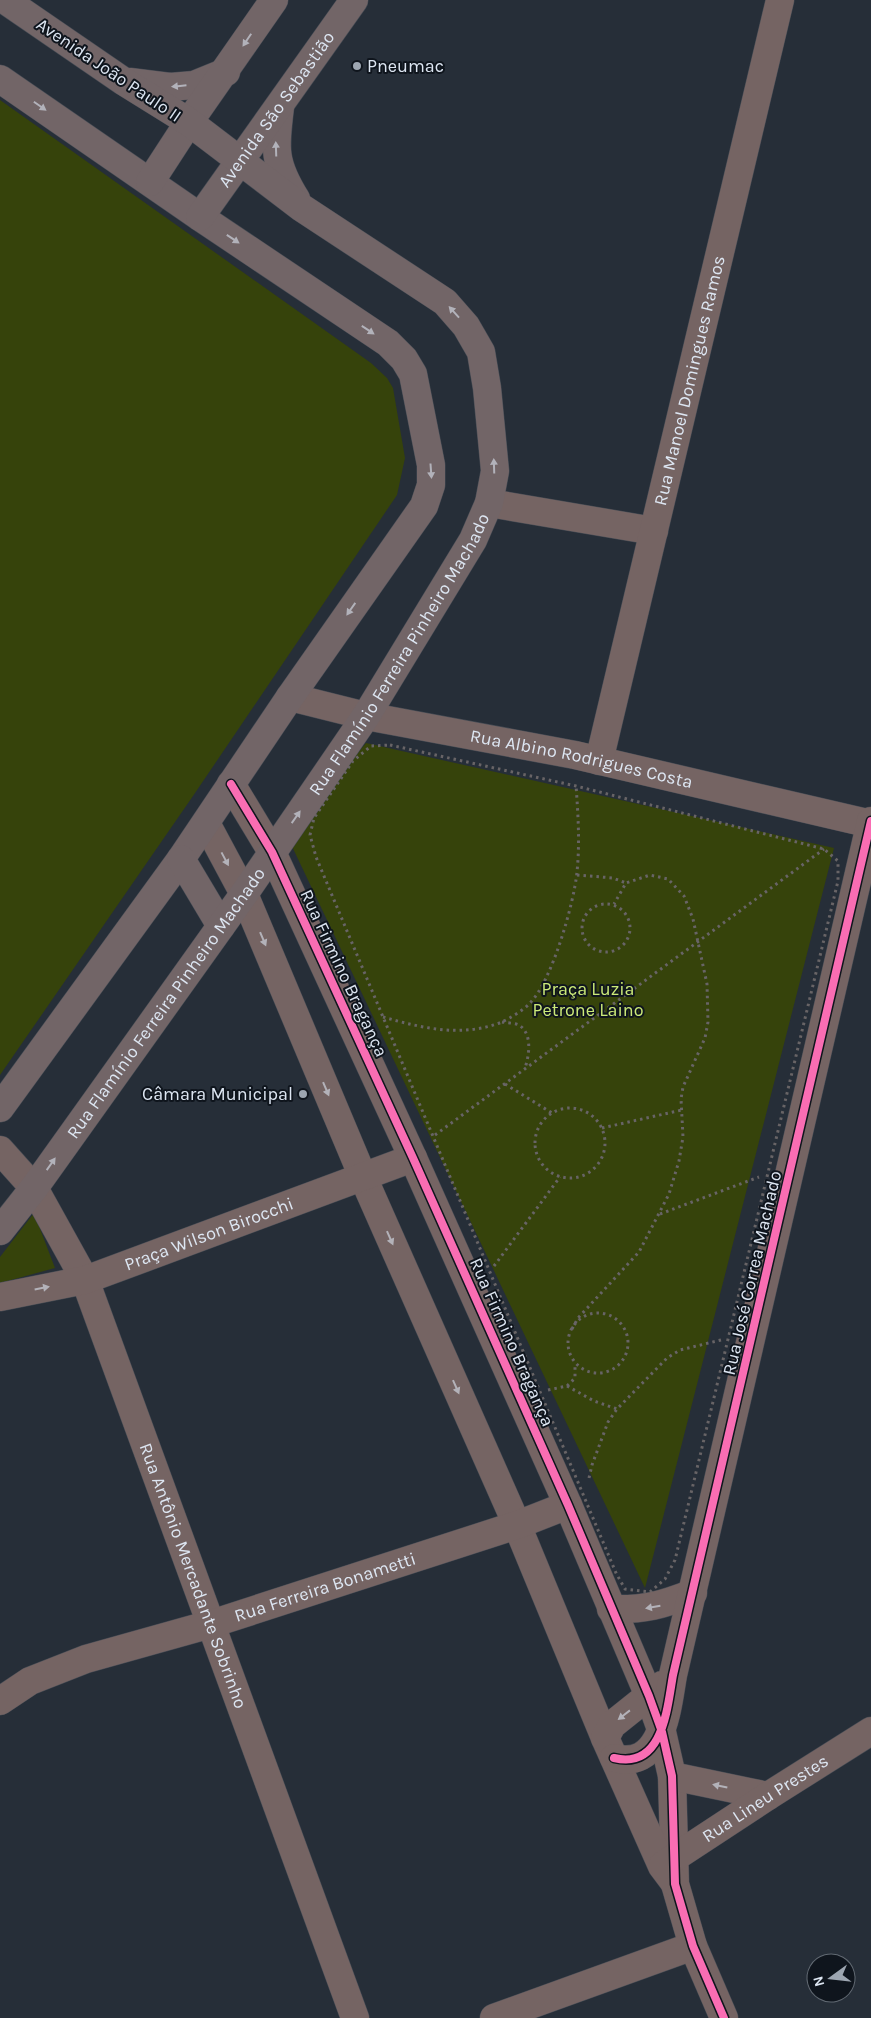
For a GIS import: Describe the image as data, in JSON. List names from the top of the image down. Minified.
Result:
{"streets":{"main road":["Avenida João Paulo II","Avenida São Sebastião","Rua Flamínio Ferreira Pinheiro Machado"],"street":["Rua Manoel Domingues Ramos","Rua Albino Rodrigues Costa","Rua Firmino Bragança","Praça Wilson Birocchi","Rua José Correa Machado","Rua Antônio Mercadante Sobrinho","Rua Ferreira Bonametti","Rua Lineu Prestes"]},"crossings":[["Avenida João Paulo II","Rua Flamínio Ferreira Pinheiro Machado"],["Avenida São Sebastião","Rua Flamínio Ferreira Pinheiro Machado"],["Rua Manoel Domingues Ramos","Rua Albino Rodrigues Costa"],["Rua Flamínio Ferreira Pinheiro Machado","Rua Albino Rodrigues Costa"],["Rua Flamínio Ferreira Pinheiro Machado","Rua Firmino Bragança"],["Rua Flamínio Ferreira Pinheiro Machado","Rua Antônio Mercadante Sobrinho"],["Rua Albino Rodrigues Costa","Rua José Correa Machado"],["Rua Firmino Bragança","Praça Wilson Birocchi"],["Rua Firmino Bragança","Rua José Correa Machado"],["Rua Firmino Bragança","Rua Ferreira Bonametti"],["Rua Firmino Bragança","Rua Lineu Prestes"],["Praça Wilson Birocchi","Rua Antônio Mercadante Sobrinho"],["Rua Antônio Mercadante Sobrinho","Rua Ferreira Bonametti"]],"one_way":["Rua Flamínio Ferreira Pinheiro Machado"],"parks":["Praça Luzia Petrone Laino"],"places":["Pneumac","Câmara Municipal"],"north":"left"}
